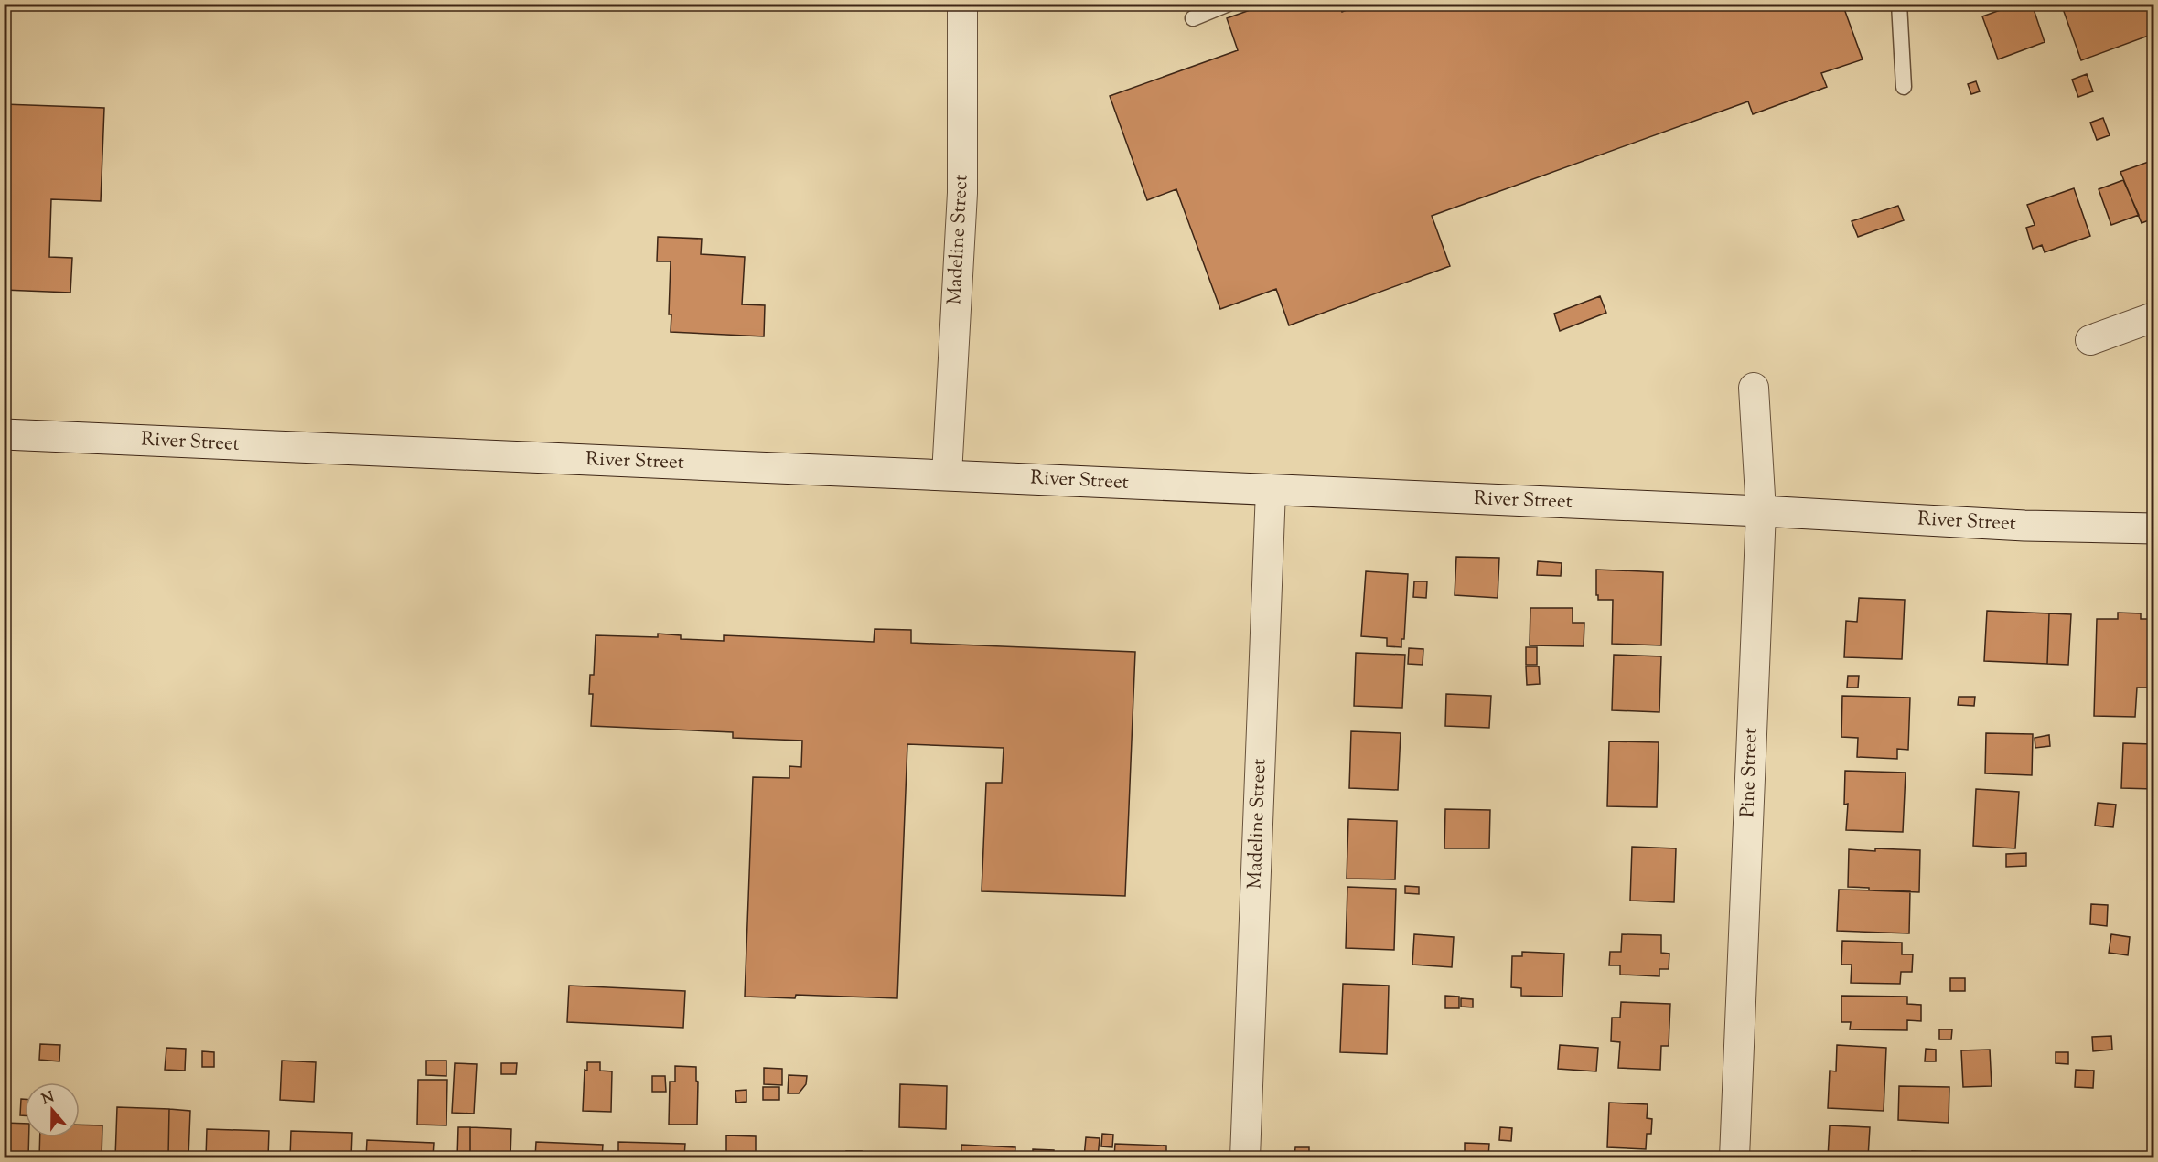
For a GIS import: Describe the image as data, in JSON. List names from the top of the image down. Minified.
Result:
{"streets":{"main road":["River Street"],"street":["Madeline Street","Pine Street"]},"crossings":[["Madeline Street","River Street"],["River Street","Pine Street"]],"north":"top"}
